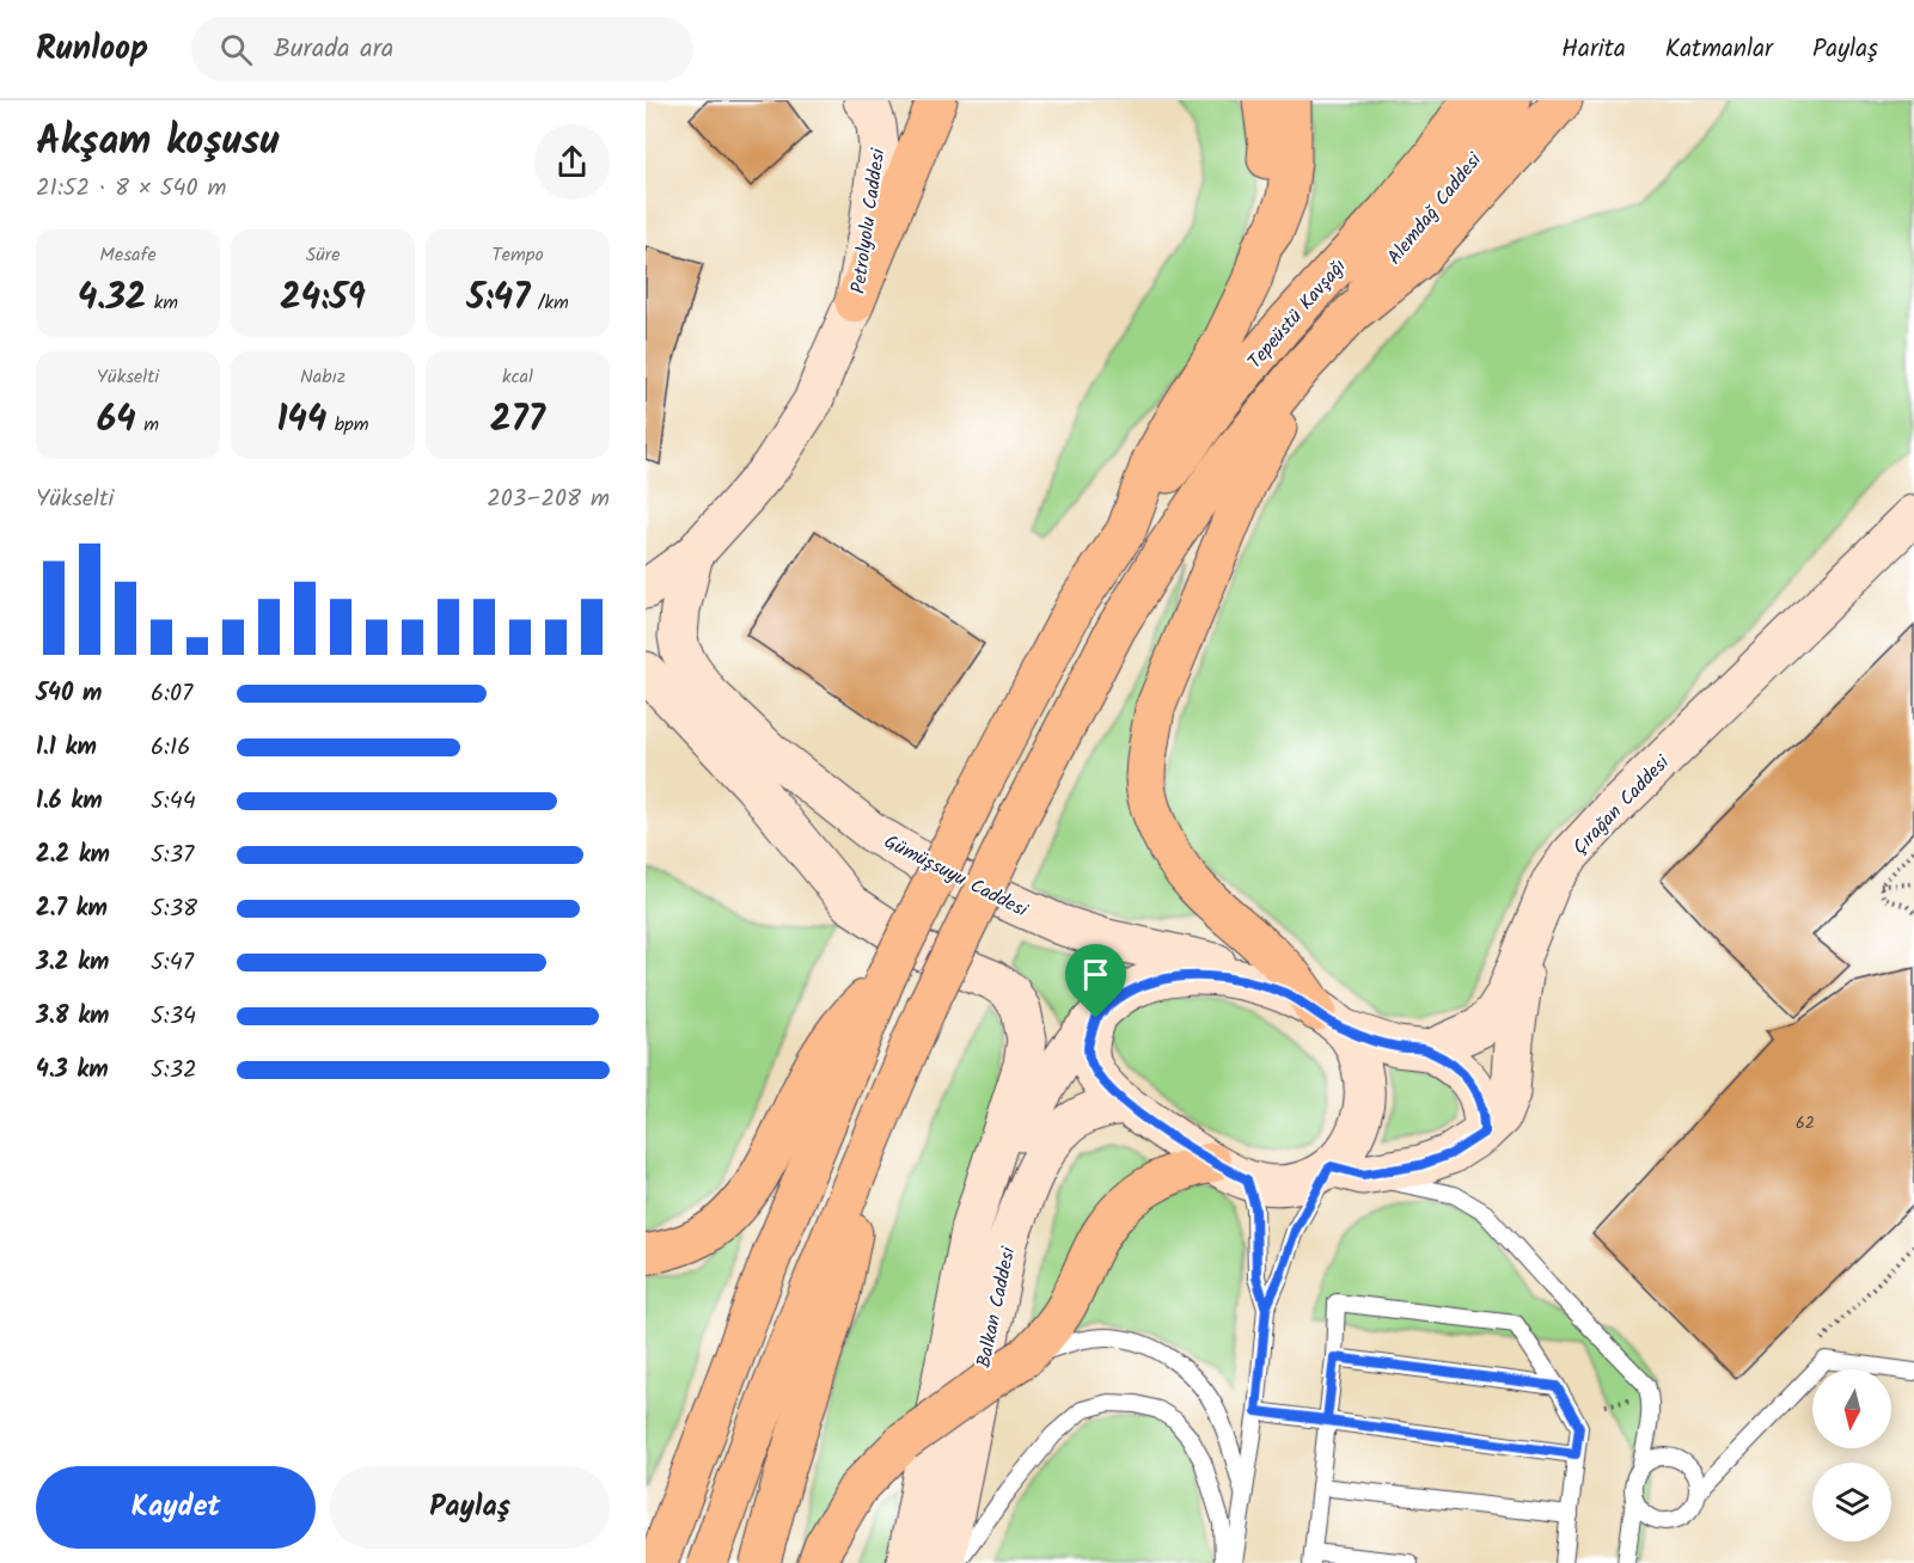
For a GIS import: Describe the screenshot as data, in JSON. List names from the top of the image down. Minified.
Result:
{"streets":{"main road":["Alemdağ Caddesi","Tepeüstü Kavşağı"],"street":["Petrolyolu Caddesi","Çırağan Caddesi","Gümüşsuyu Caddesi","Balkan Caddesi"]},"crossings":[["Petrolyolu Caddesi","Gümüşsuyu Caddesi"],["Gümüşsuyu Caddesi","Balkan Caddesi"]],"house_numbers":["62"],"north":"bottom","page":{"header":"Runloop","search":"Burada ara","nav":["Harita","Katmanlar","Paylaş"],"heading":["Akşam koşusu","21:52 · 8 × 540 m"],"stats":[["Mesafe","4.32 km"],["Süre","24:59"],["Tempo","5:47 /km"],["Yükselti","64 m"],["Nabız","144 bpm"],["kcal","277"]],"chart":["Yükselti","203–208 m"],"list":[{"name":"540 m","note":"6:07"},{"name":"1.1 km","note":"6:16"},{"name":"1.6 km","note":"5:44"},{"name":"2.2 km","note":"5:37"},{"name":"2.7 km","note":"5:38"},{"name":"3.2 km","note":"5:47"},{"name":"3.8 km","note":"5:34"},{"name":"4.3 km","note":"5:32"}],"buttons":["Kaydet","Paylaş"]}}
